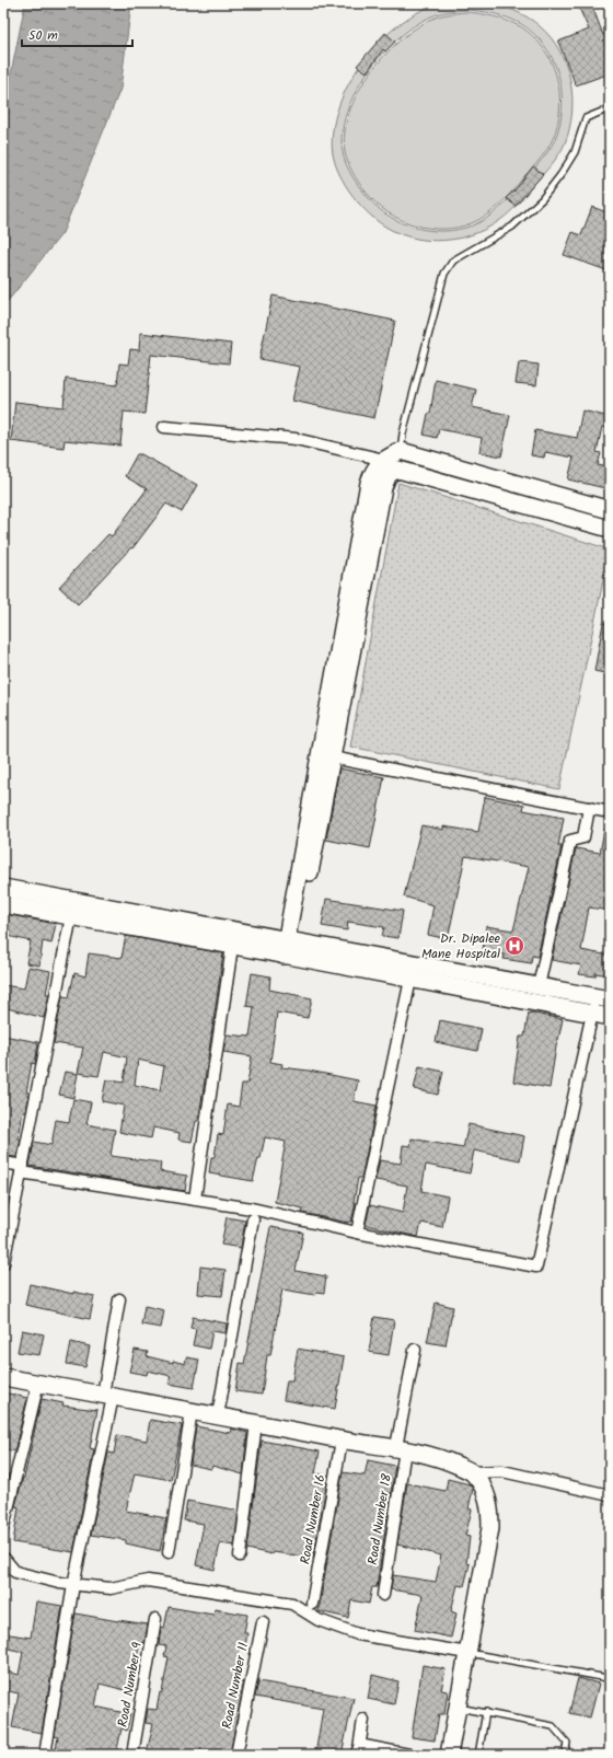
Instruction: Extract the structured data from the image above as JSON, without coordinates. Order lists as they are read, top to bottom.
{
  "streets": {
    "street": [
      "Road Number 16",
      "Road Number 18",
      "Road Number 9",
      "Road Number 11"
    ]
  },
  "places": {
    "hospital": ["Dr. Dipalee Mane Hospital"]
  },
  "scale_bar": "50 m"
}
